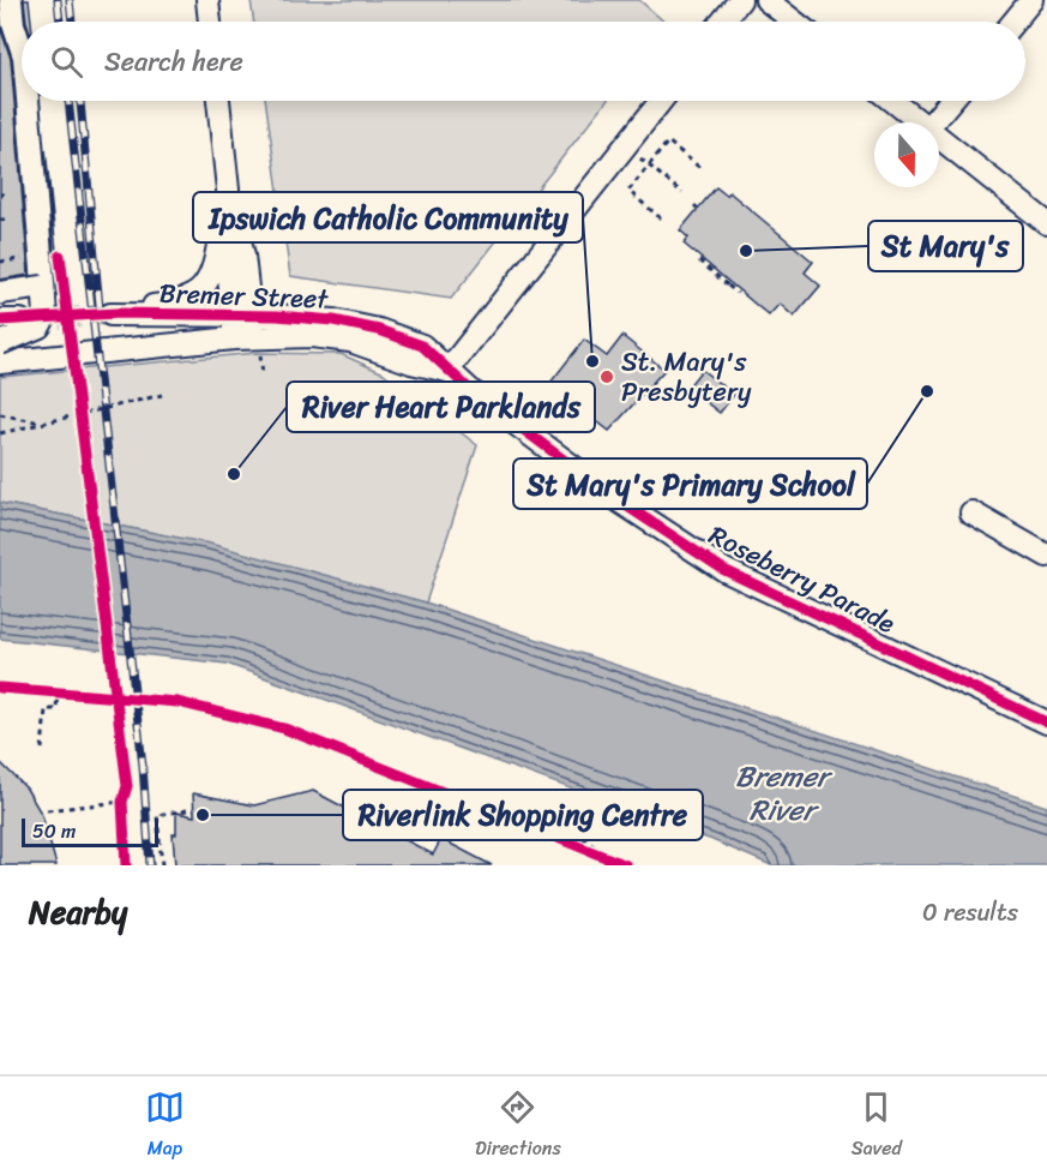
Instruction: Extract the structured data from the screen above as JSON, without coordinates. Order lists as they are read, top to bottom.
{
  "streets": {
    "street": ["Bremer Street", "Roseberry Parade"]
  },
  "crossings": [
    ["Bremer Street", "Roseberry Parade"]
  ],
  "water": ["Bremer River"],
  "places": [
    "St Mary's",
    "Ipswich Catholic Community",
    "St. Mary's Presbytery",
    "St Mary's Primary School",
    "River Heart Parklands",
    "Riverlink Shopping Centre"
  ],
  "scale_bar": "50 m",
  "north": "bottom",
  "page": {
    "search": "Search here",
    "scale": "50 m",
    "heading": ["Nearby", "0 results"],
    "nav": ["Map", "Directions", "Saved"]
  }
}
